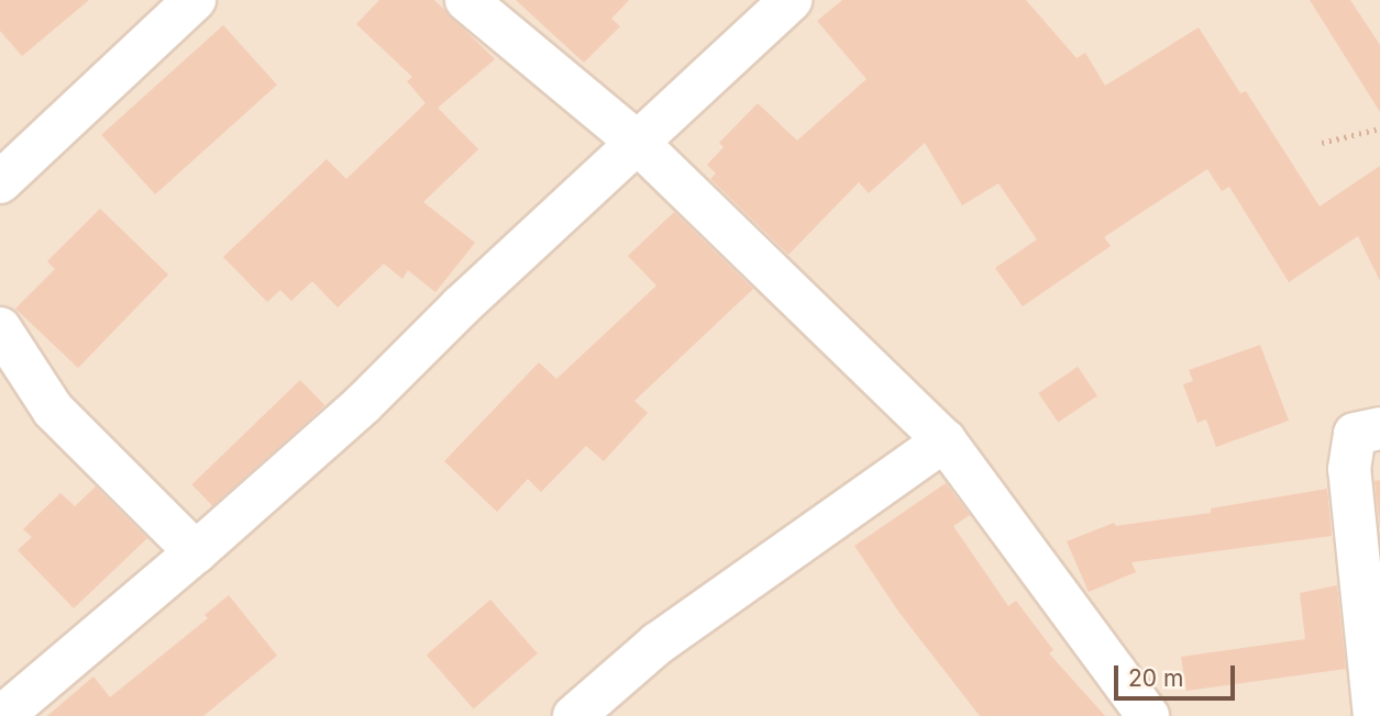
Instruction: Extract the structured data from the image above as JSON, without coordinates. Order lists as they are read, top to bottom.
{
  "scale_bar": "20 m"
}
